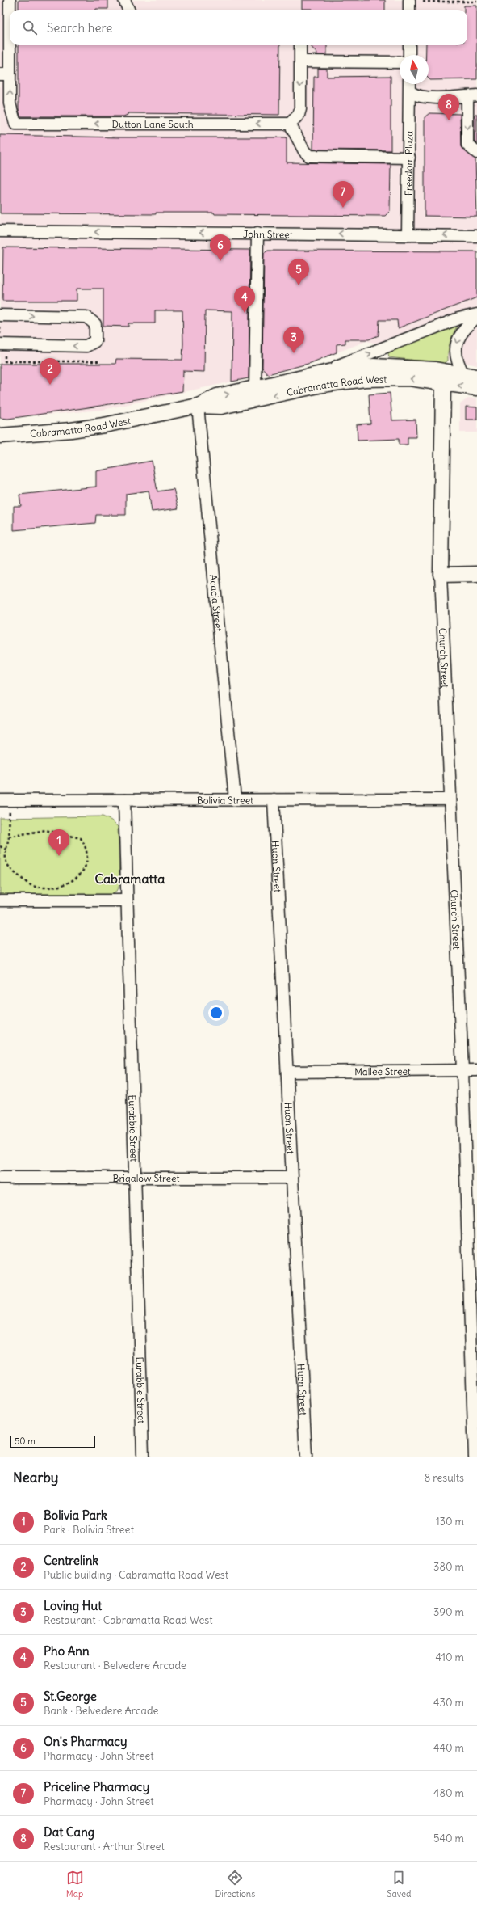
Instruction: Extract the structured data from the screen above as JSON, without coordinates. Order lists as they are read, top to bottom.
{
  "streets": {
    "main road": ["Cabramatta Road West", "Church Street"],
    "street": [
      "Dutton Lane South",
      "Freedom Plaza",
      "John Street",
      "Acacia Street",
      "Bolivia Street",
      "Huon Street",
      "Mallee Street",
      "Eurabbie Street",
      "Brigalow Street"
    ]
  },
  "crossings": [
    ["Freedom Plaza", "John Street"],
    ["Cabramatta Road West", "Acacia Street"],
    ["Cabramatta Road West", "Church Street"],
    ["Acacia Street", "Bolivia Street"],
    ["Church Street", "Bolivia Street"],
    ["Church Street", "Mallee Street"],
    ["Bolivia Street", "Huon Street"],
    ["Bolivia Street", "Eurabbie Street"],
    ["Huon Street", "Mallee Street"],
    ["Huon Street", "Brigalow Street"],
    ["Eurabbie Street", "Brigalow Street"]
  ],
  "one_way": ["Dutton Lane South", "John Street"],
  "districts": ["Cabramatta"],
  "scale_bar": "50 m",
  "north": "top",
  "page": {
    "search": "Search here",
    "pins": [
      "8",
      "7",
      "6",
      "5",
      "4",
      "3",
      "2",
      "1"
    ],
    "scale": "50 m",
    "heading": ["Nearby", "8 results"],
    "list": [
      {
        "mark": "1",
        "name": "Bolivia Park",
        "note": "Park · Bolivia Street",
        "value": "130 m"
      },
      {
        "mark": "2",
        "name": "Centrelink",
        "note": "Public building · Cabramatta Road West",
        "value": "380 m"
      },
      {
        "mark": "3",
        "name": "Loving Hut",
        "note": "Restaurant · Cabramatta Road West",
        "value": "390 m"
      },
      {
        "mark": "4",
        "name": "Pho Ann",
        "note": "Restaurant · Belvedere Arcade",
        "value": "410 m"
      },
      {
        "mark": "5",
        "name": "St.George",
        "note": "Bank · Belvedere Arcade",
        "value": "430 m"
      },
      {
        "mark": "6",
        "name": "On's Pharmacy",
        "note": "Pharmacy · John Street",
        "value": "440 m"
      },
      {
        "mark": "7",
        "name": "Priceline Pharmacy",
        "note": "Pharmacy · John Street",
        "value": "480 m"
      },
      {
        "mark": "8",
        "name": "Dat Cang",
        "note": "Restaurant · Arthur Street",
        "value": "540 m"
      }
    ],
    "nav": ["Map", "Directions", "Saved"]
  }
}
